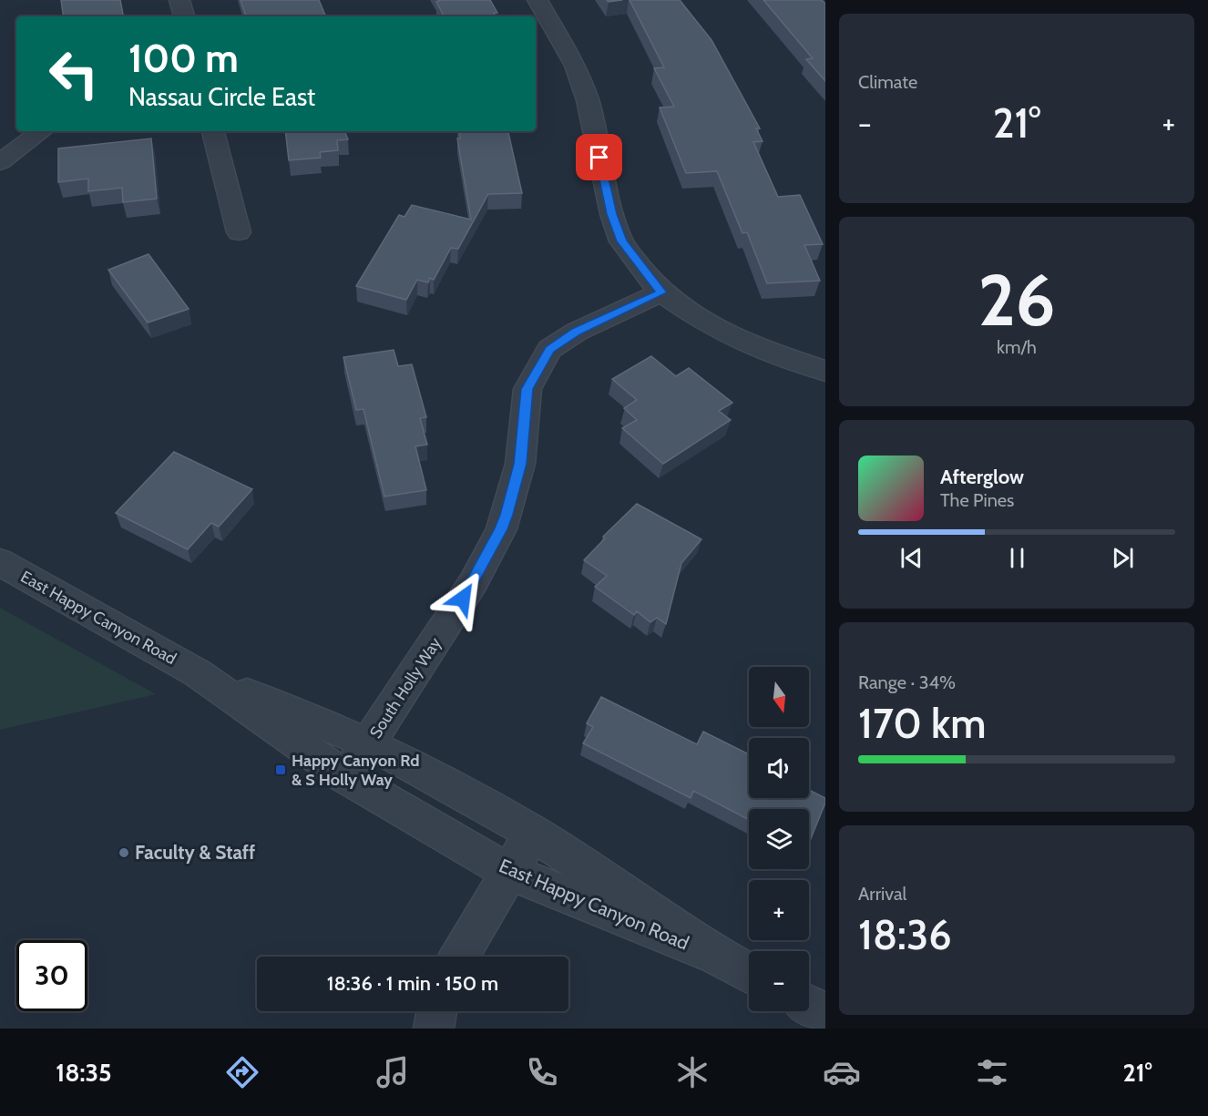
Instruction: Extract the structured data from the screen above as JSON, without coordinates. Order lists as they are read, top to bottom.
{
  "streets": {
    "street": ["East Happy Canyon Road", "South Holly Way"]
  },
  "crossings": [
    ["East Happy Canyon Road", "South Holly Way"]
  ],
  "places": {
    "transit": ["Happy Canyon Rd & S Holly Way"],
    "other": ["Faculty & Staff"]
  },
  "north": "bottom",
  "page": {
    "tile": [
      "Climate",
      ["26", "km/h"],
      ["Range · 34%", "170 km"],
      ["Arrival", "18:36"]
    ],
    "turn": ["100 m", "Nassau Circle East"],
    "heat": ["−", "21°", "+"],
    "song": ["Afterglow", "The Pines"],
    "map_buttons": ["+", "−"],
    "limit": "30",
    "trip": "18:36 · 1 min · 150 m",
    "tabs": ["18:35", "21°"]
  }
}
